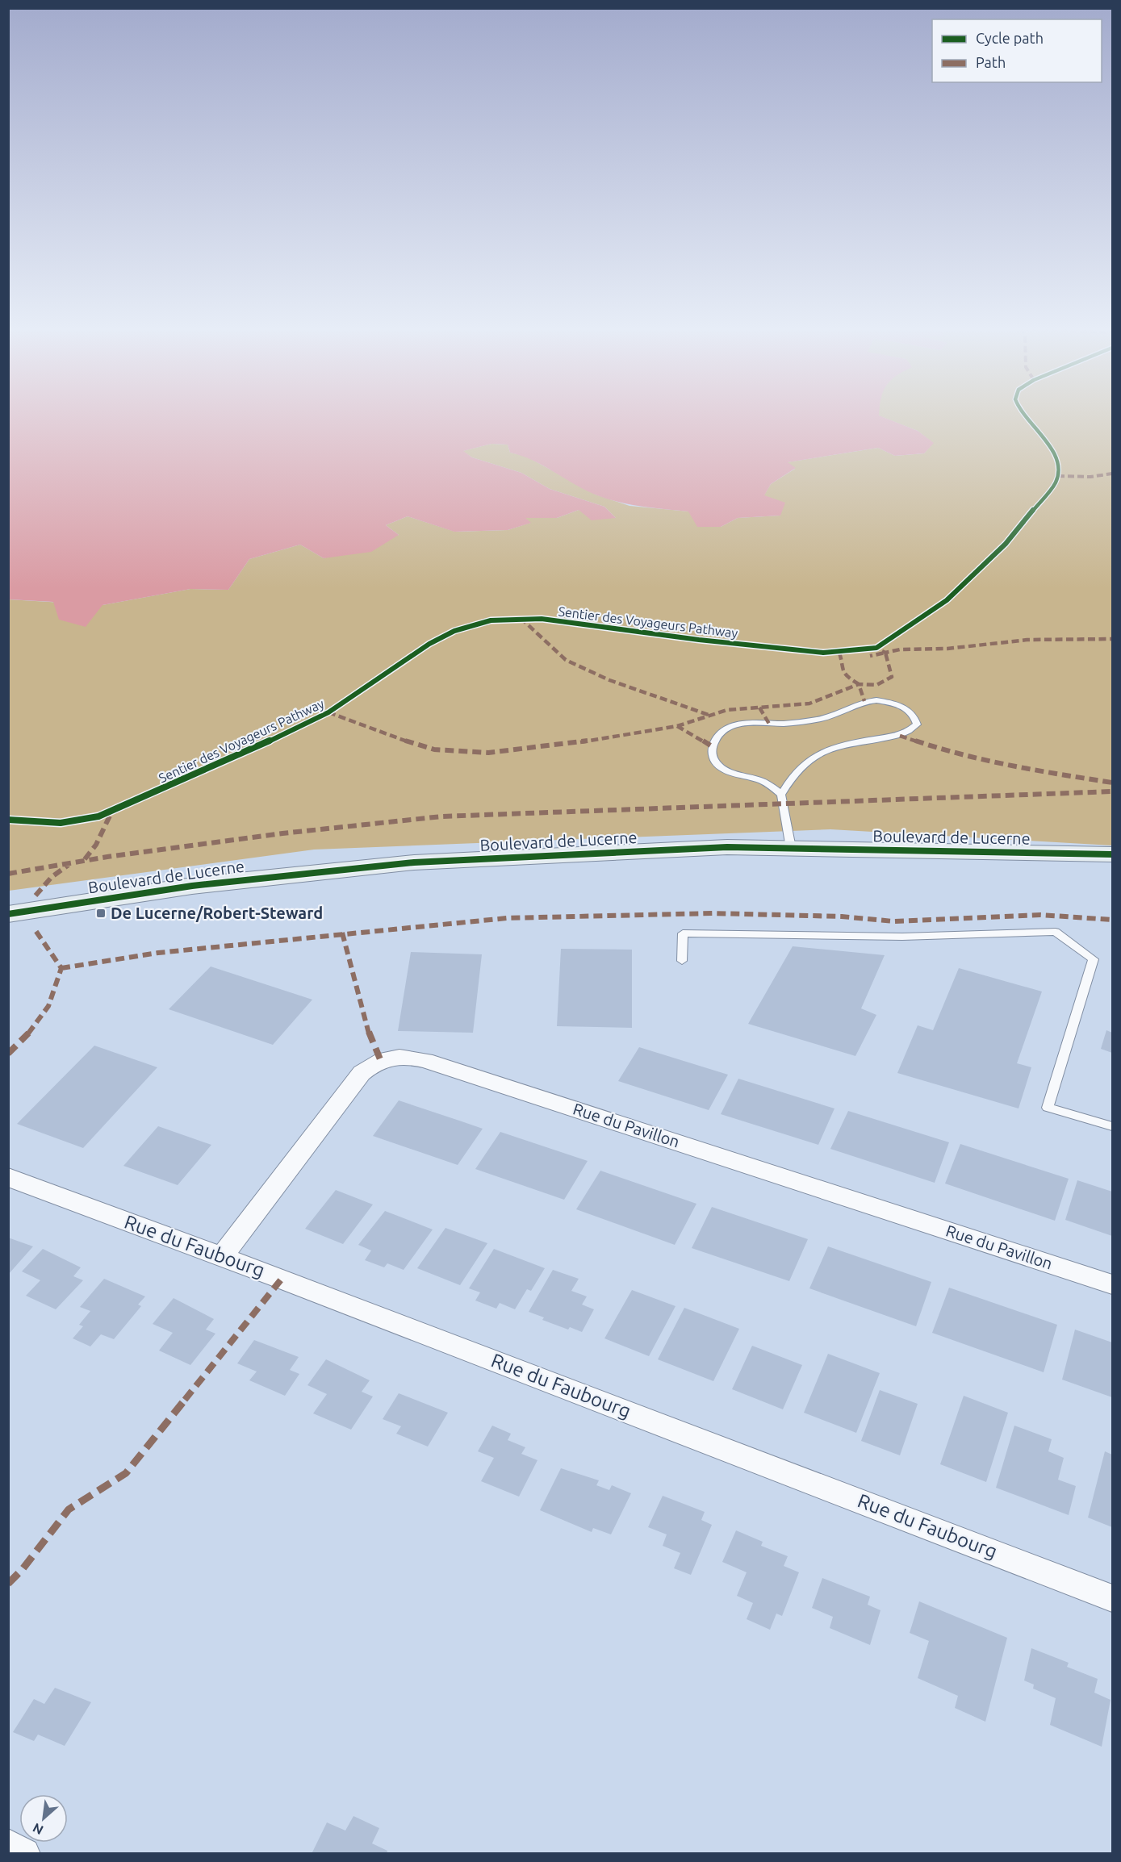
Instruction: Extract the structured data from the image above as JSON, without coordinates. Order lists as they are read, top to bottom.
{
  "streets": {
    "main road": ["Boulevard de Lucerne"],
    "street": ["Rue du Pavillon", "Rue du Faubourg"],
    "cycle path": ["Sentier des Voyageurs Pathway"]
  },
  "crossings": [
    ["Rue du Pavillon", "Rue du Faubourg"]
  ],
  "places": {
    "transit": ["De Lucerne/Robert-Steward"]
  },
  "legend": ["Cycle path", "Path"],
  "north": "bottom left"
}
